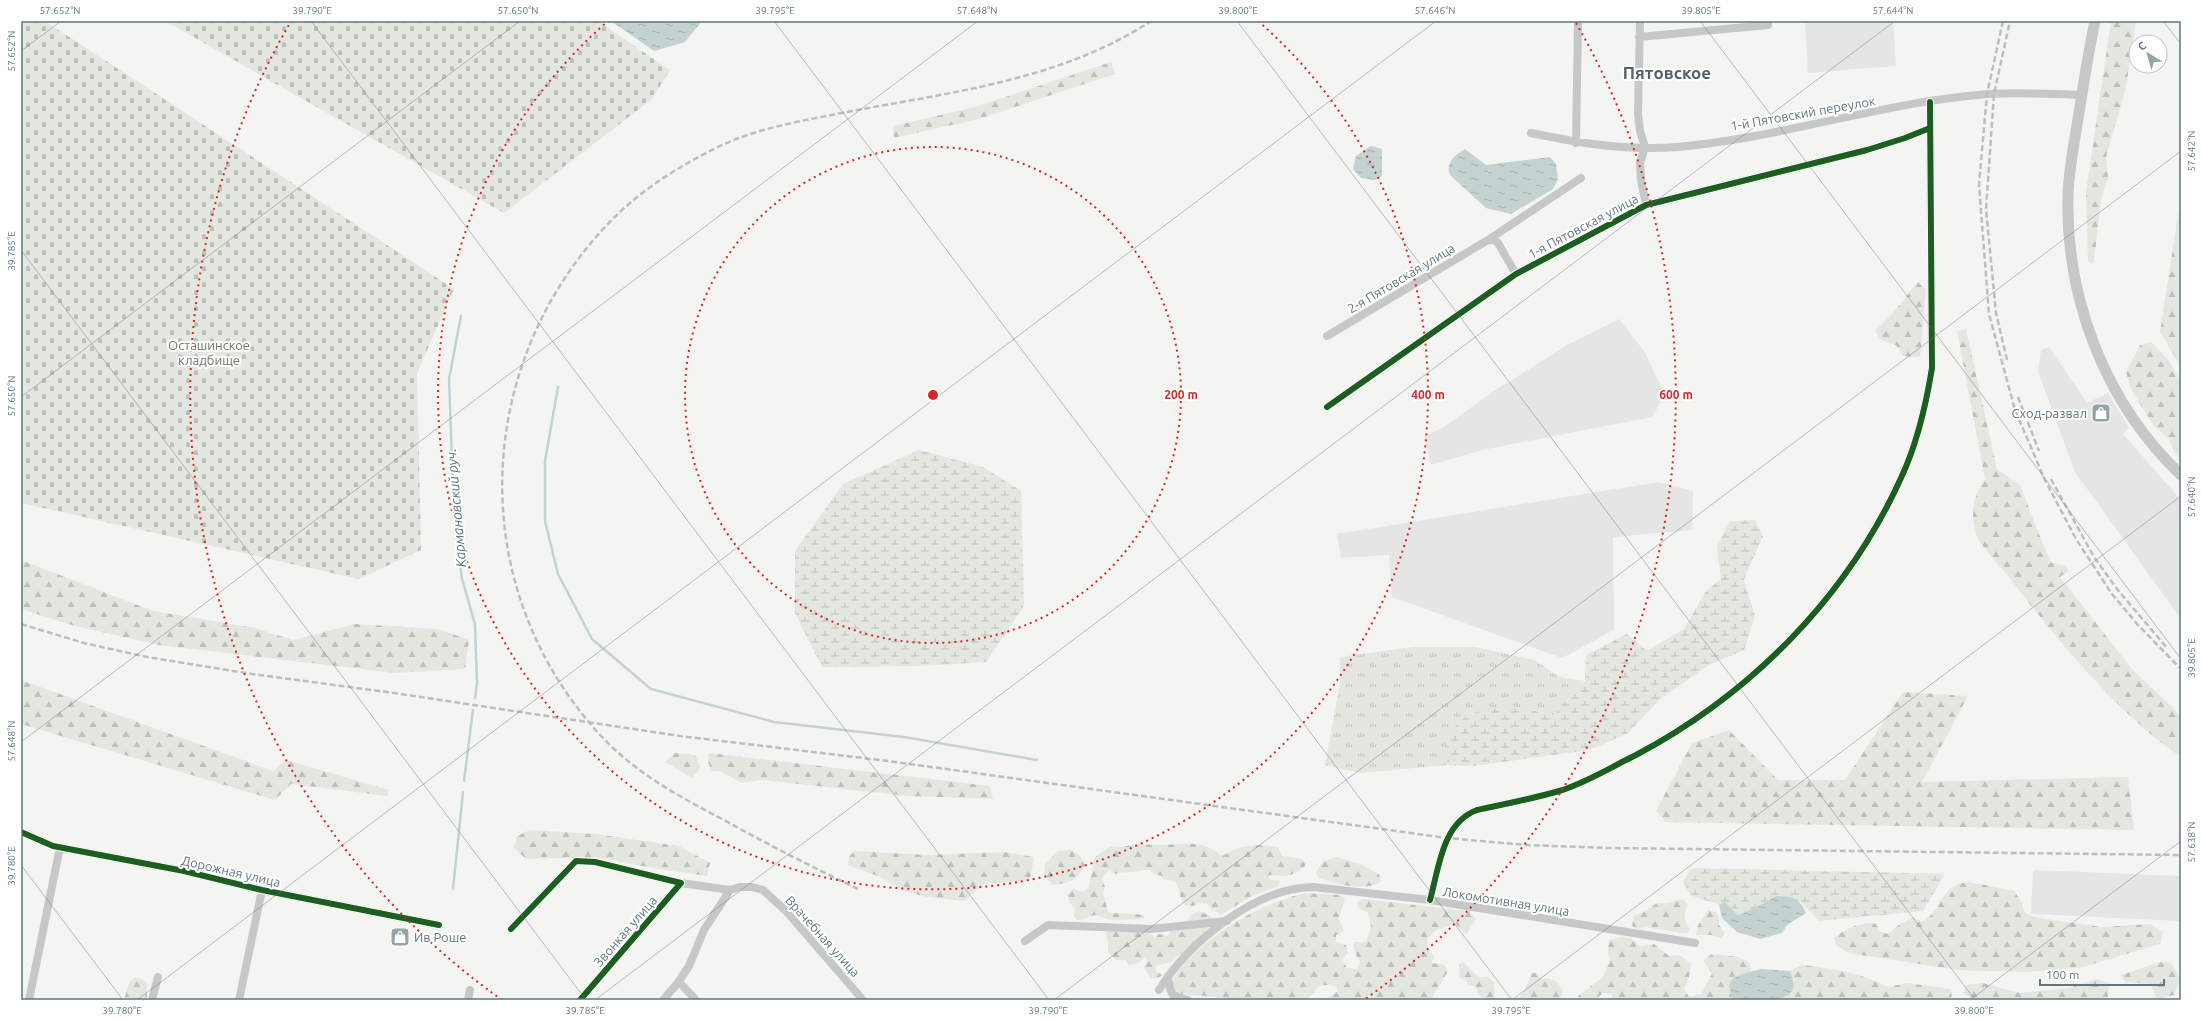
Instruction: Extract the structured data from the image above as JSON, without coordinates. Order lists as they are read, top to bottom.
{
  "streets": {
    "street": [
      "1-й Пятовский переулок",
      "1-я Пятовская улица",
      "2-я Пятовская улица",
      "Дорожная улица",
      "Локомотивная улица",
      "Звонкая улица",
      "Врачебная улица"
    ]
  },
  "districts": ["Пятовское"],
  "water": ["Кармановский руч."],
  "parks": ["Осташинское кладбище"],
  "places": {
    "shop": ["Сход-развал", "Ив Роше"]
  },
  "scale_bar": "100 m",
  "north": "top left",
  "coordinates": [
    "57.652°N",
    "39.790°E",
    "57.650°N",
    "39.795°E",
    "57.648°N",
    "39.800°E",
    "57.646°N",
    "39.805°E",
    "57.644°N",
    "57.642°N",
    "39.785°E",
    "57.640°N",
    "57.638°N",
    "39.780°E"
  ],
  "rings": ["200 m", "400 m", "600 m"]
}
